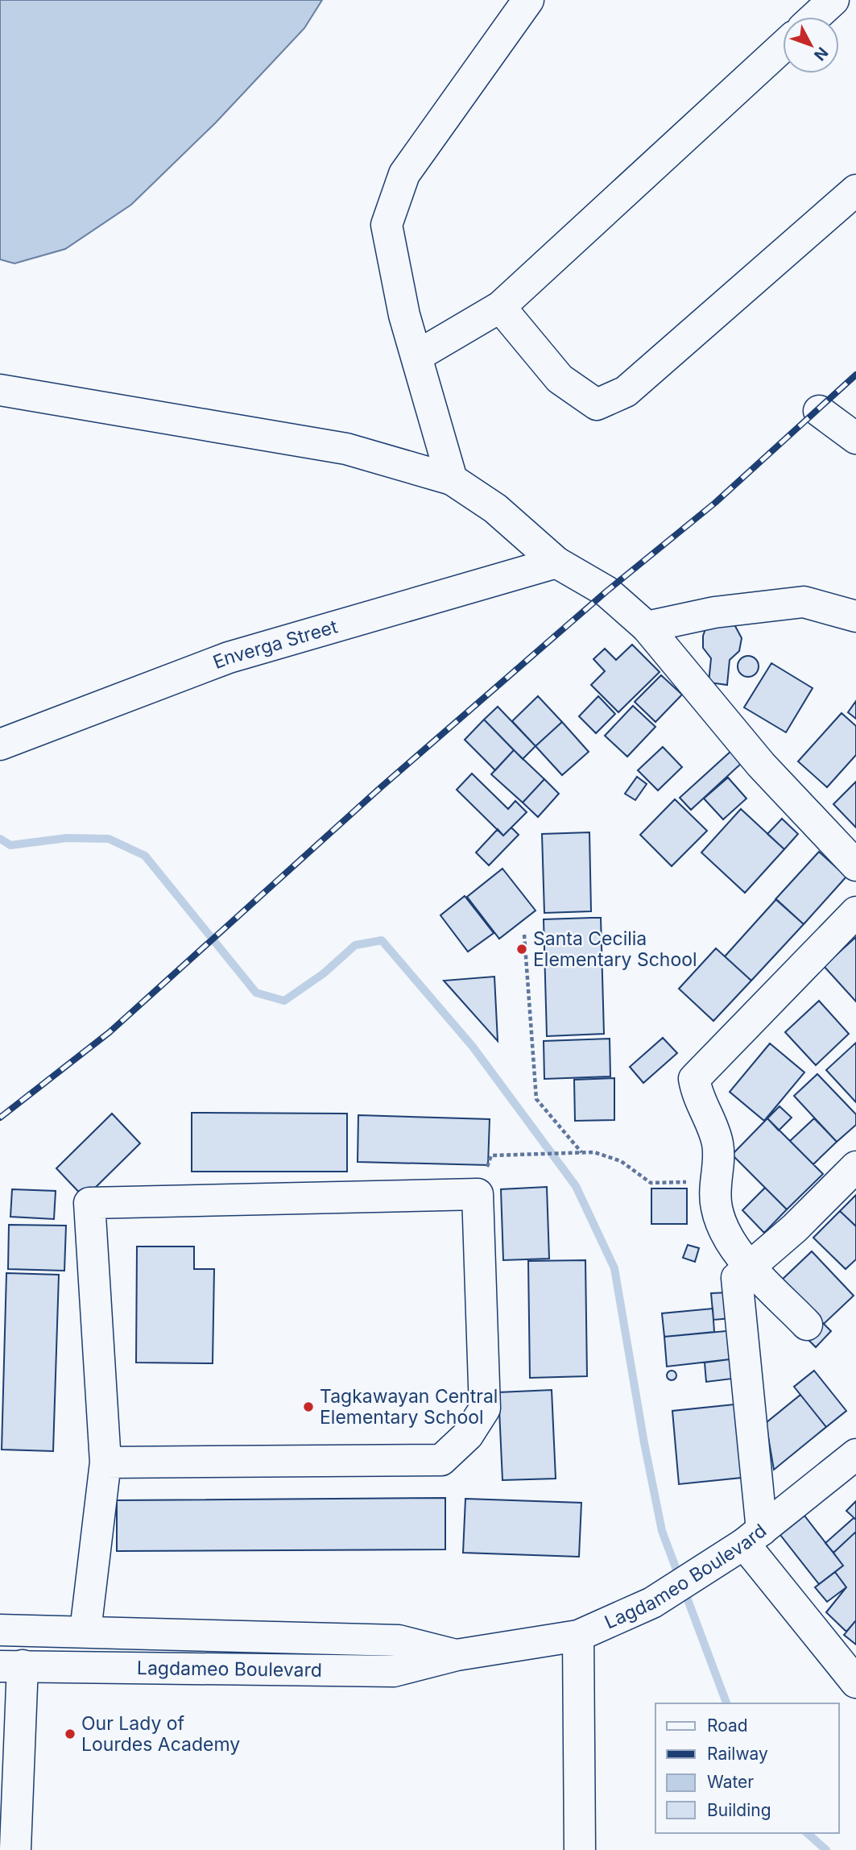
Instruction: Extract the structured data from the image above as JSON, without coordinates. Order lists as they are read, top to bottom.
{
  "streets": {
    "street": ["Enverga Street", "Lagdameo Boulevard"]
  },
  "places": ["Santa Cecilia Elementary School", "Tagkawayan Central Elementary School", "Our Lady of Lourdes Academy"],
  "legend": [
    "Road",
    "Railway",
    "Water",
    "Building"
  ],
  "north": "bottom right"
}
